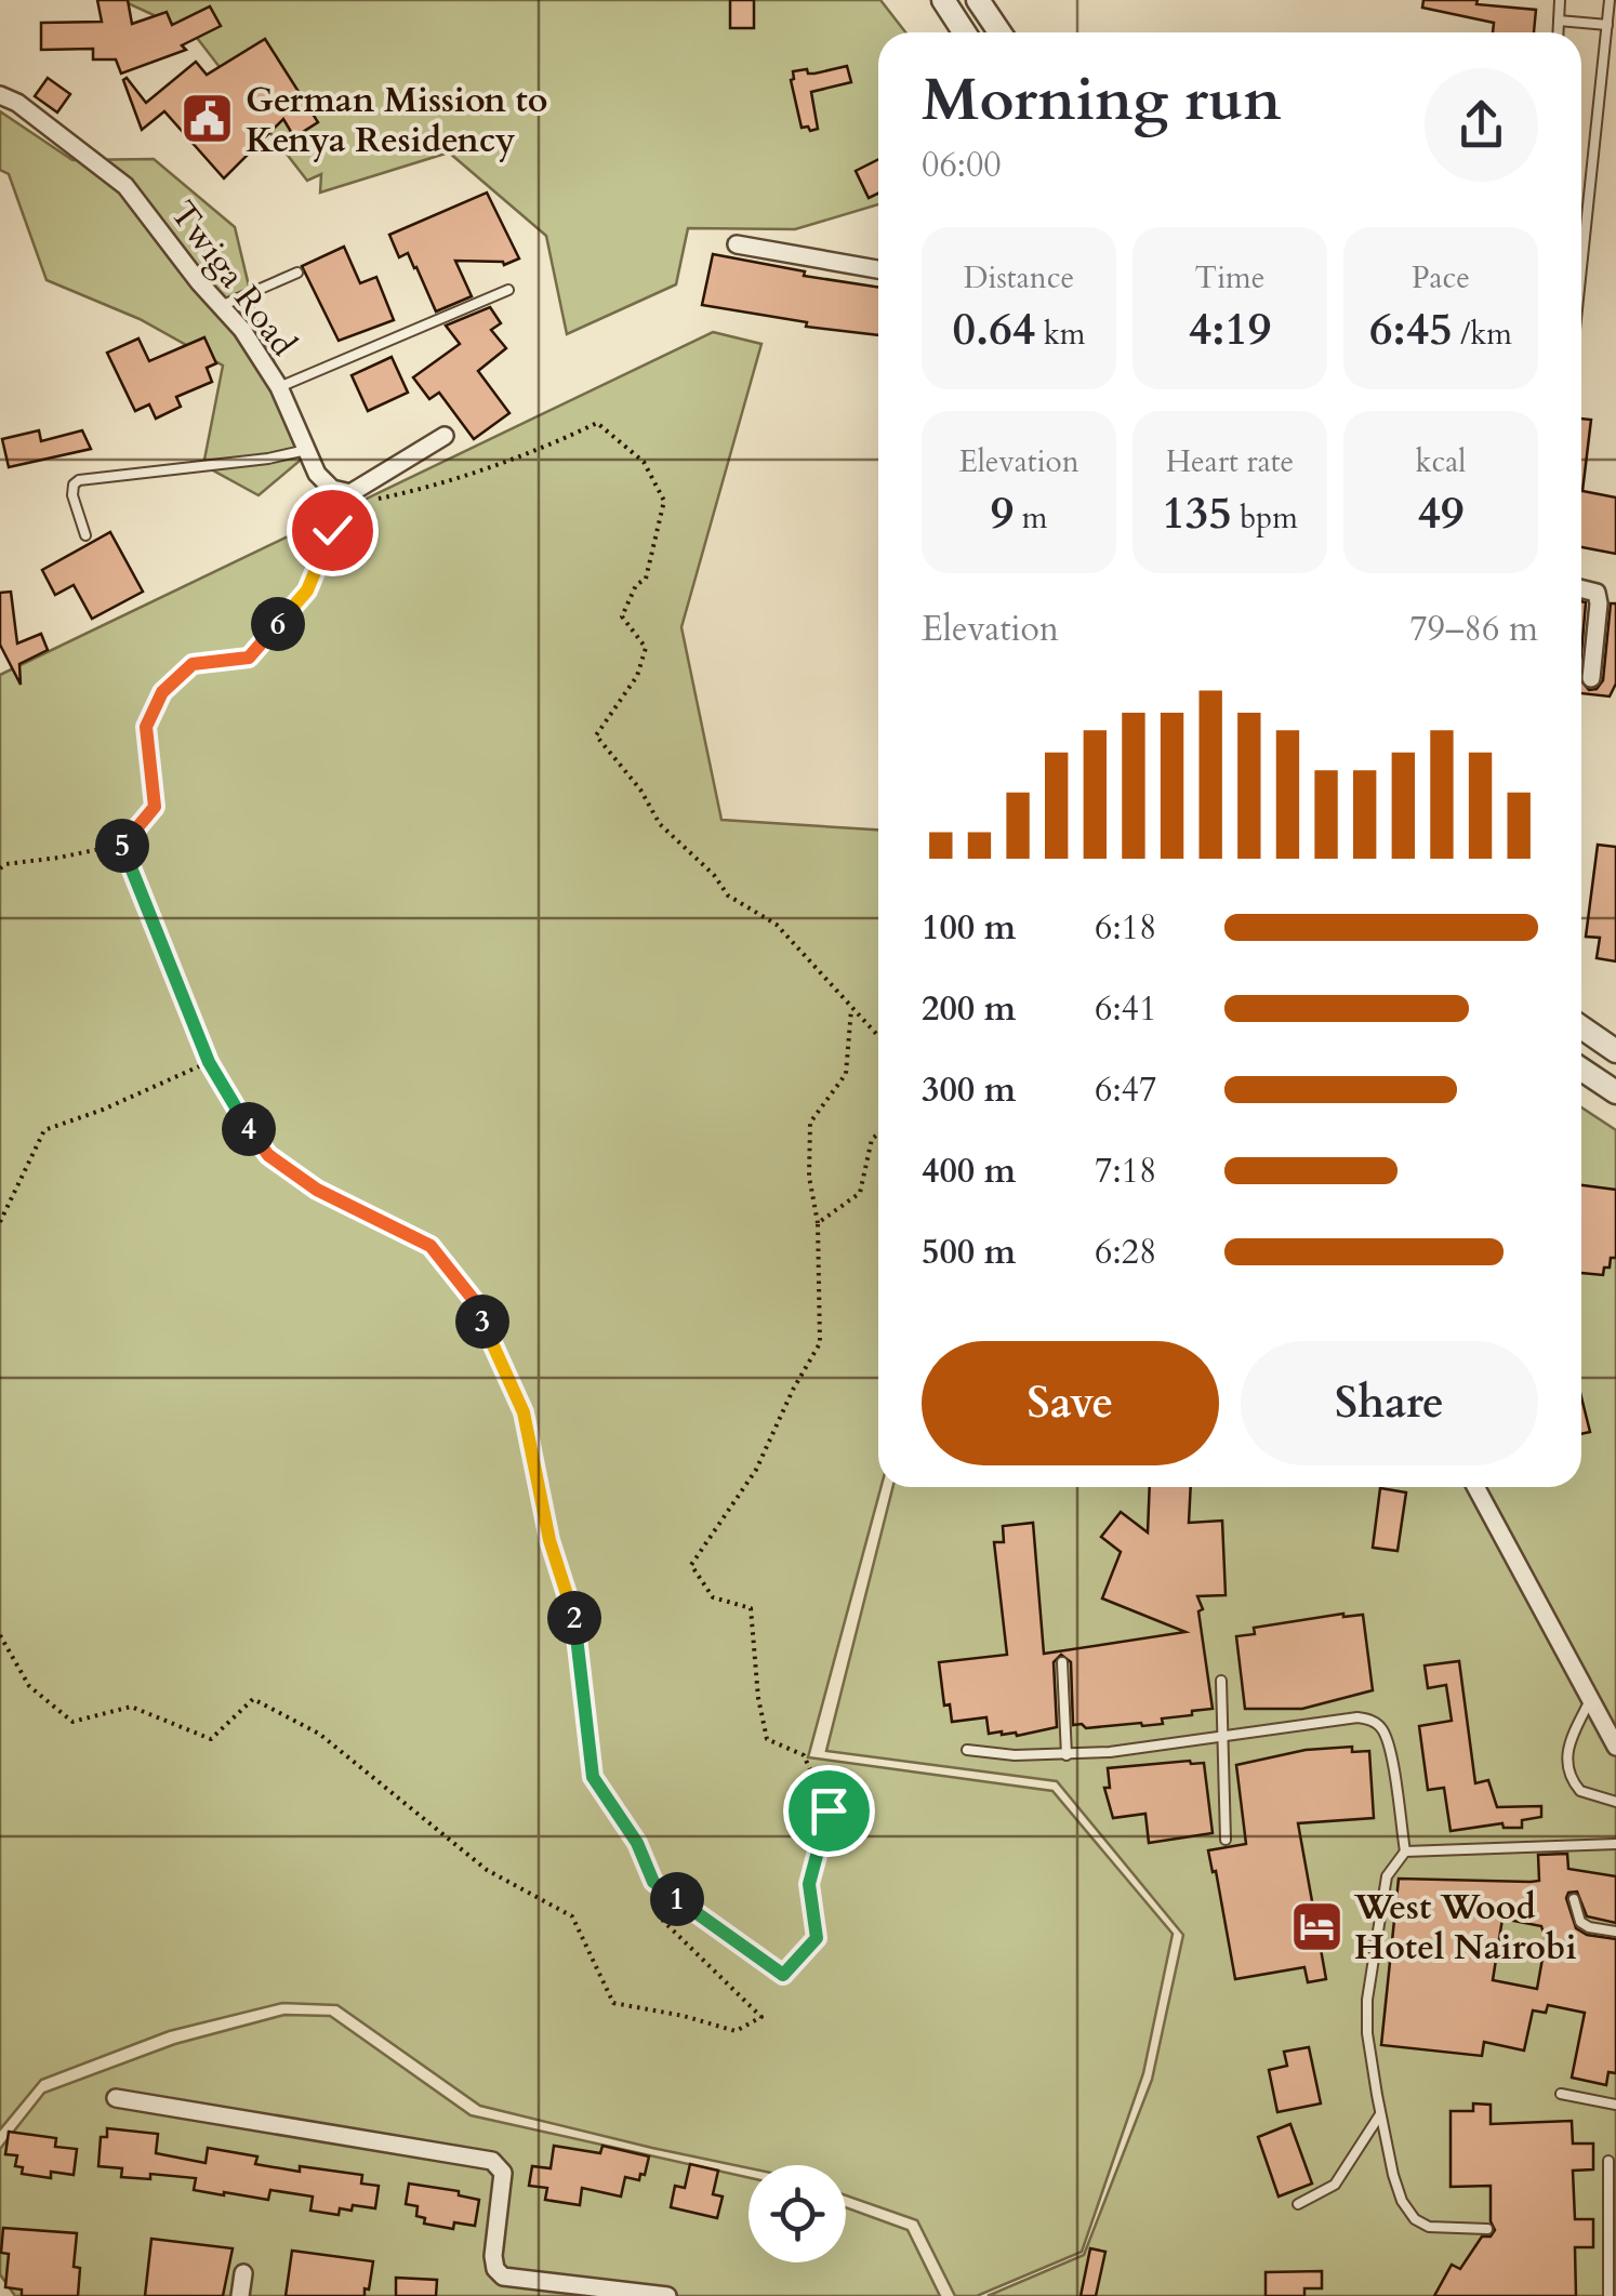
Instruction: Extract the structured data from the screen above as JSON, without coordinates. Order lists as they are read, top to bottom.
{
  "streets": {
    "street": ["Twiga Road"]
  },
  "places": {
    "public building": ["German Mission to Kenya Residency"],
    "hotel": ["West Wood Hotel Nairobi"]
  },
  "page": {
    "heading": ["Morning run", "06:00"],
    "stats": [
      ["Distance", "0.64 km"],
      ["Time", "4:19"],
      ["Pace", "6:45 /km"],
      ["Elevation", "9 m"],
      ["Heart rate", "135 bpm"],
      ["kcal", "49"]
    ],
    "chart": ["Elevation", "79–86 m"],
    "pins": [
      "6",
      "5",
      "4",
      "3",
      "2",
      "1"
    ],
    "list": [
      {
        "name": "100 m",
        "note": "6:18"
      },
      {
        "name": "200 m",
        "note": "6:41"
      },
      {
        "name": "300 m",
        "note": "6:47"
      },
      {
        "name": "400 m",
        "note": "7:18"
      },
      {
        "name": "500 m",
        "note": "6:28"
      }
    ],
    "buttons": ["Save", "Share"]
  }
}
